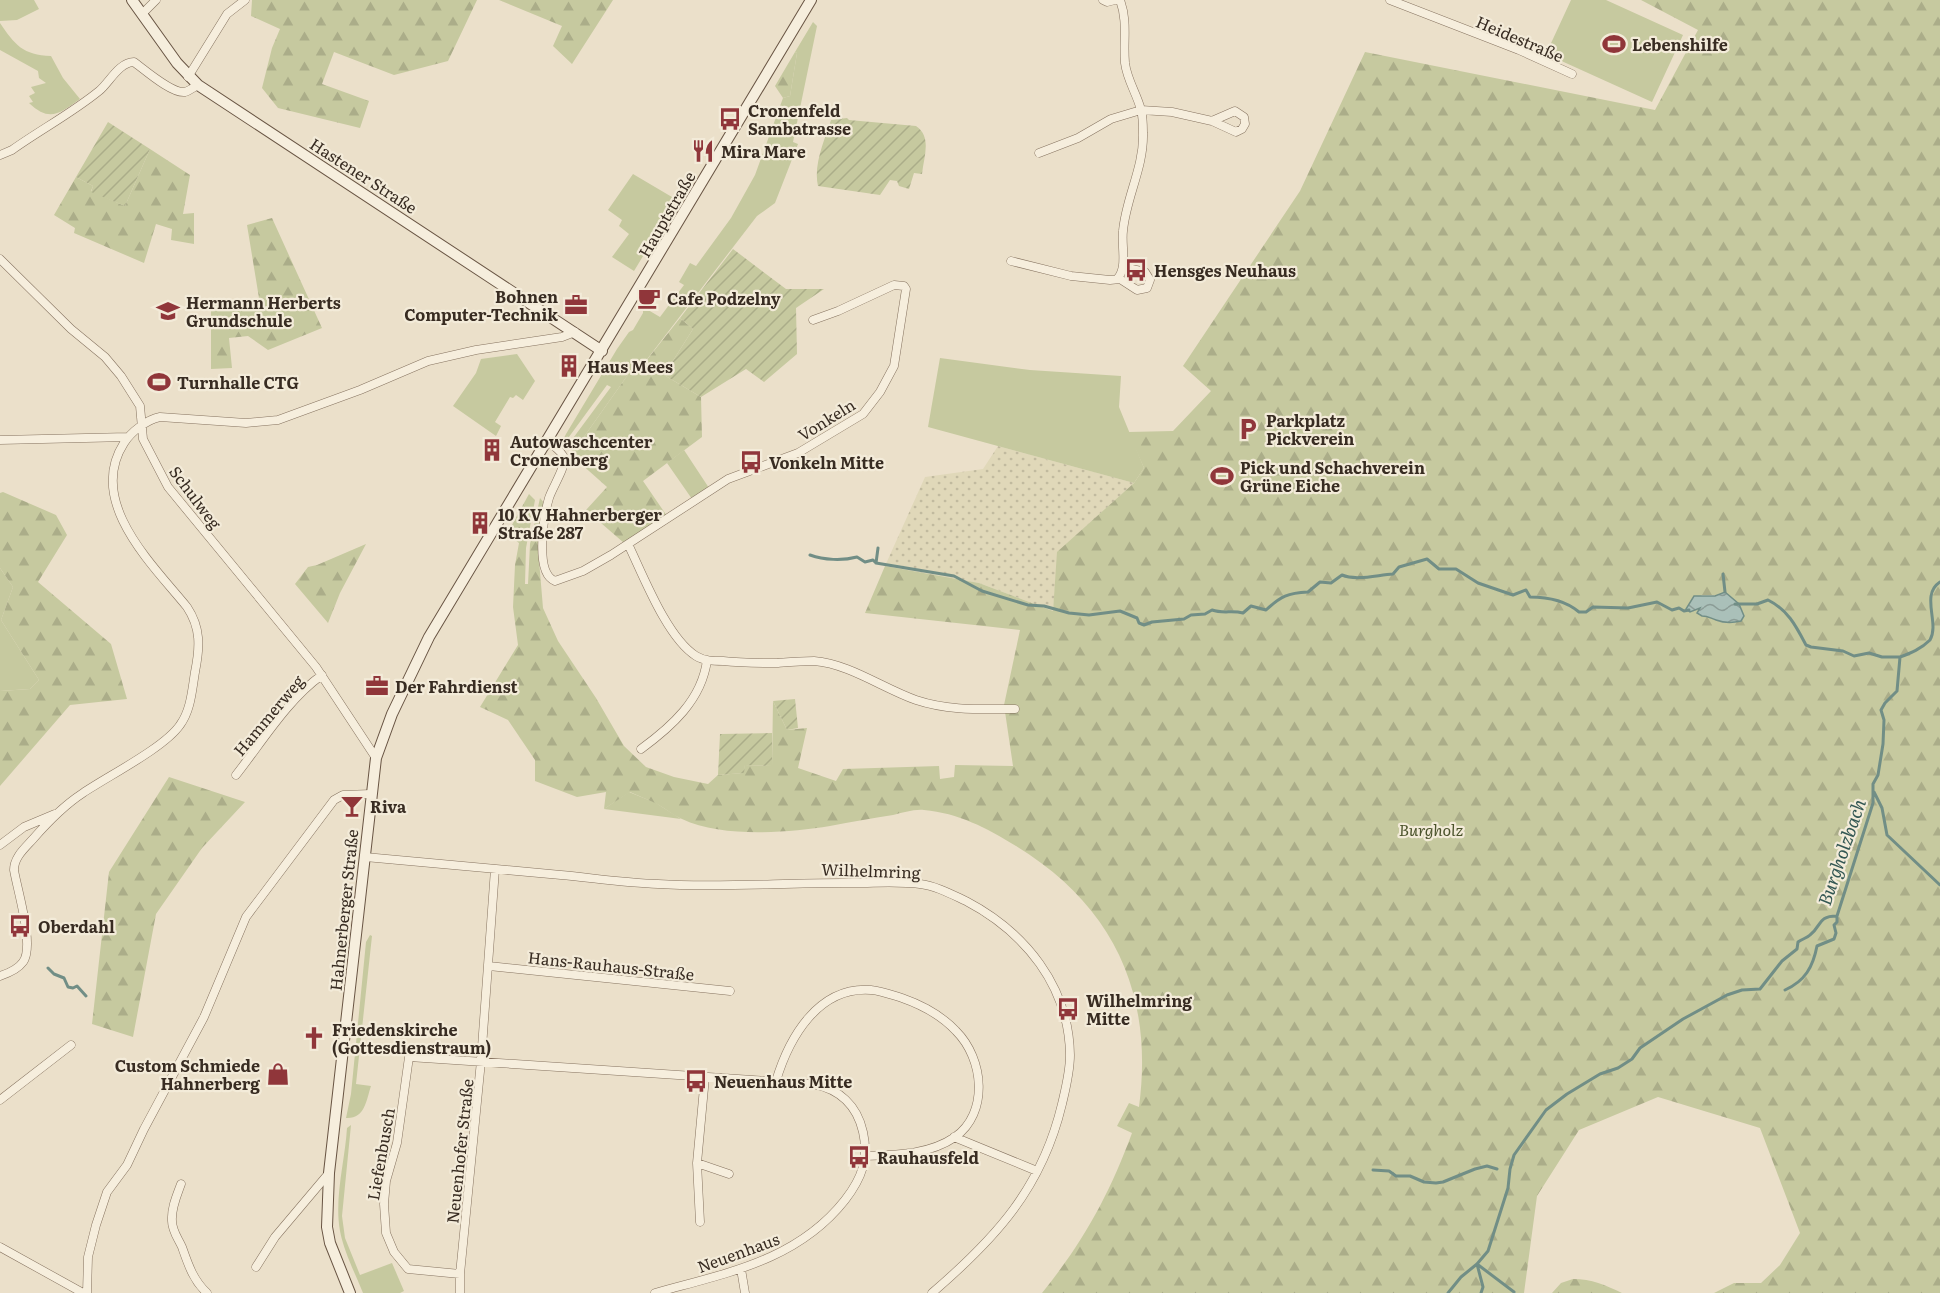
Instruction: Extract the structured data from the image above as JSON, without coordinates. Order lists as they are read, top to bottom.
{
  "streets": {
    "main road": ["Hastener Straße", "Hauptstraße", "Hahnerberger Straße"],
    "street": [
      "Heidestraße",
      "Vonkeln",
      "Schulweg",
      "Hammerweg",
      "Wilhelmring",
      "Hans-Rauhaus-Straße",
      "Neuenhofer Straße",
      "Liefenbusch",
      "Neuenhaus"
    ]
  },
  "crossings": [
    ["Hastener Straße", "Hauptstraße"],
    ["Hastener Straße", "Hahnerberger Straße"],
    ["Hauptstraße", "Hahnerberger Straße"],
    ["Vonkeln", "Hahnerberger Straße"],
    ["Schulweg", "Hammerweg"],
    ["Schulweg", "Hahnerberger Straße"],
    ["Wilhelmring", "Hahnerberger Straße"],
    ["Wilhelmring", "Neuenhofer Straße"],
    ["Hans-Rauhaus-Straße", "Neuenhofer Straße"],
    ["Neuenhofer Straße", "Liefenbusch"]
  ],
  "water": ["Burgholzbach"],
  "parks": ["Burgholz"],
  "places": {
    "sports": ["Lebenshilfe", "Turnhalle CTG", "Pick und Schachverein Grüne Eiche"],
    "bus stop": [
      "Cronenfeld Sambatrasse",
      "Hensges Neuhaus",
      "Vonkeln Mitte",
      "Oberdahl",
      "Wilhelmring Mitte",
      "Neuenhaus Mitte",
      "Rauhausfeld"
    ],
    "restaurant": ["Mira Mare"],
    "cafe": ["Cafe Podzelny"],
    "office": ["Bohnen Computer-Technik", "Der Fahrdienst"],
    "school or university": ["Hermann Herberts Grundschule"],
    "building": ["Haus Mees", "Autowaschcenter Cronenberg", "10 KV Hahnerberger Straße 287"],
    "parking": ["Parkplatz Pickverein"],
    "bar": ["Riva"],
    "church": ["Friedenskirche (Gottesdienstraum)"],
    "shop": ["Custom Schmiede Hahnerberg"]
  }
}
